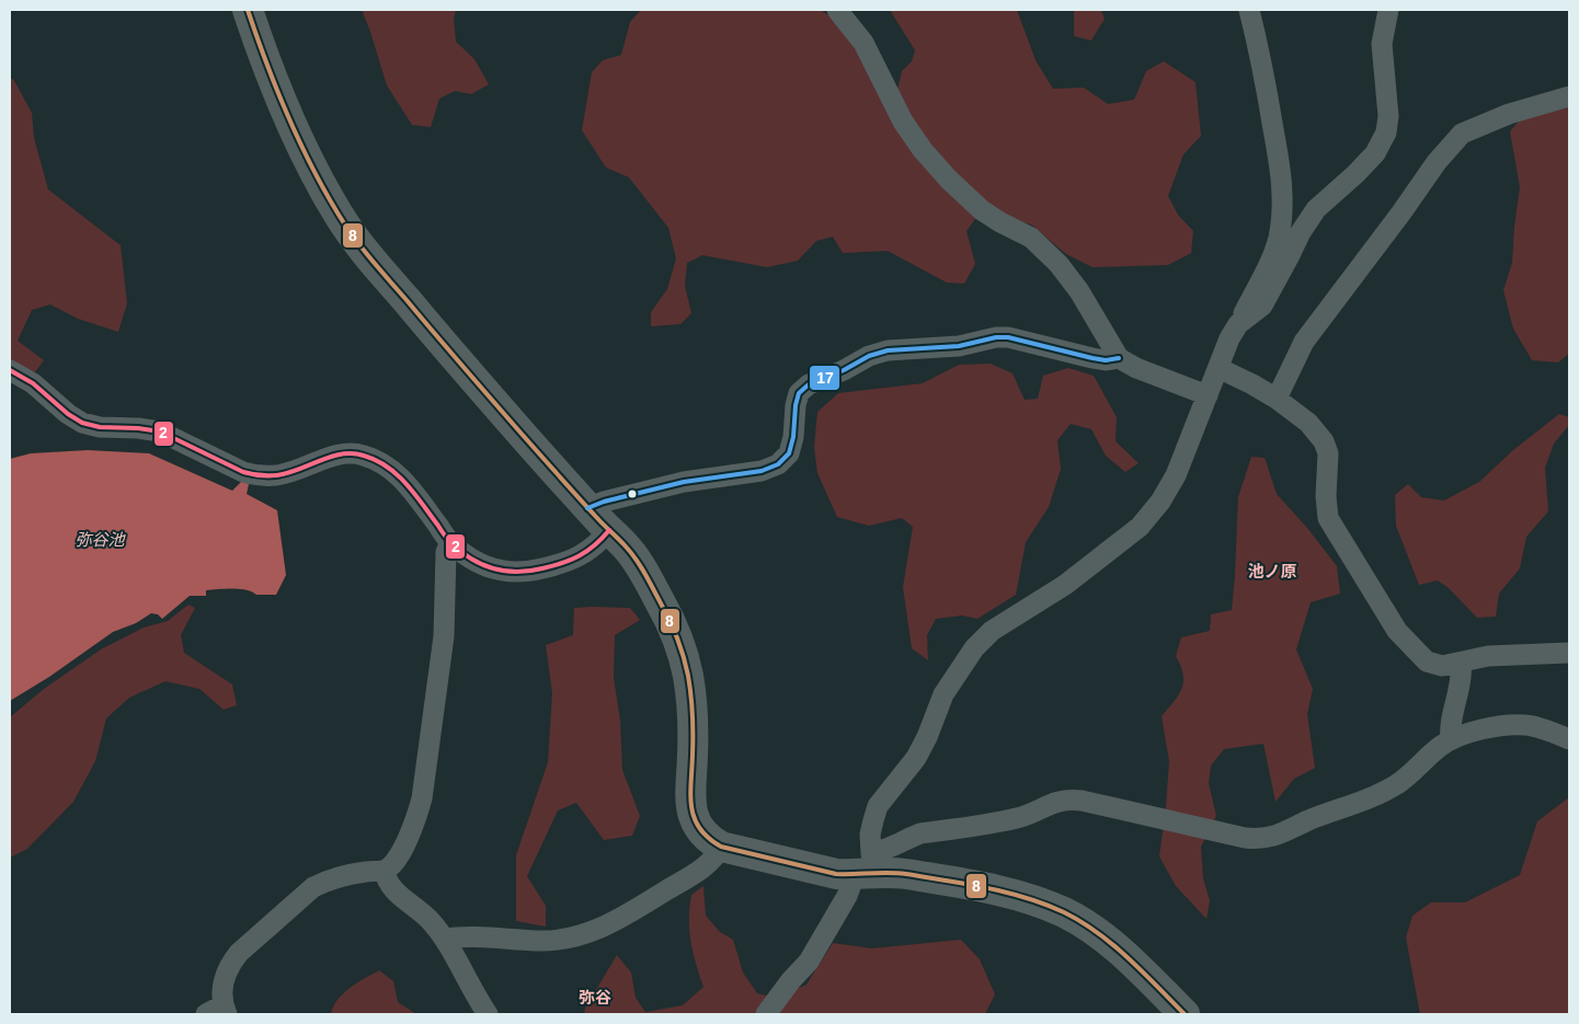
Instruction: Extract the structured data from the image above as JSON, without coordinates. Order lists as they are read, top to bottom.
{
  "districts": ["池ノ原", "弥谷"],
  "water": ["弥谷池"],
  "lines": ["transit line 8", "transit line 17", "transit line 2"]
}
